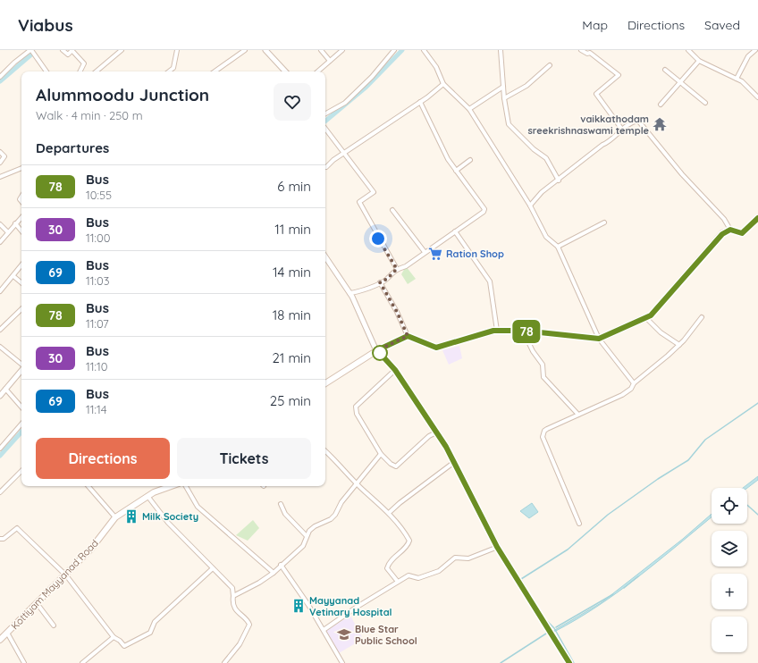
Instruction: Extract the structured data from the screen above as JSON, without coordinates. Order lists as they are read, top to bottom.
{
  "streets": {
    "main road": ["Kottiyam Mayyanad Road"]
  },
  "places": {
    "temple": ["vaikkathodam sreekrishnaswami temple"],
    "supermarket": ["Ration Shop"],
    "building": ["Milk Society", "Mayyanad Vetinary Hospital"],
    "school or university": ["Blue Star Public School"]
  },
  "lines": ["bus line 78"],
  "page": {
    "header": "Viabus",
    "nav": ["Map", "Directions", "Saved"],
    "on_map": "78",
    "heading": [
      ["Alummoodu Junction", "Walk · 4 min · 250 m"],
      "Departures"
    ],
    "list": [
      {
        "mark": "78",
        "name": "Bus",
        "note": "10:55",
        "value": "6 min"
      },
      {
        "mark": "30",
        "name": "Bus",
        "note": "11:00",
        "value": "11 min"
      },
      {
        "mark": "69",
        "name": "Bus",
        "note": "11:03",
        "value": "14 min"
      },
      {
        "mark": "78",
        "name": "Bus",
        "note": "11:07",
        "value": "18 min"
      },
      {
        "mark": "30",
        "name": "Bus",
        "note": "11:10",
        "value": "21 min"
      },
      {
        "mark": "69",
        "name": "Bus",
        "note": "11:14",
        "value": "25 min"
      }
    ],
    "buttons": ["Directions", "Tickets"],
    "map_buttons": ["+", "−"]
  }
}
